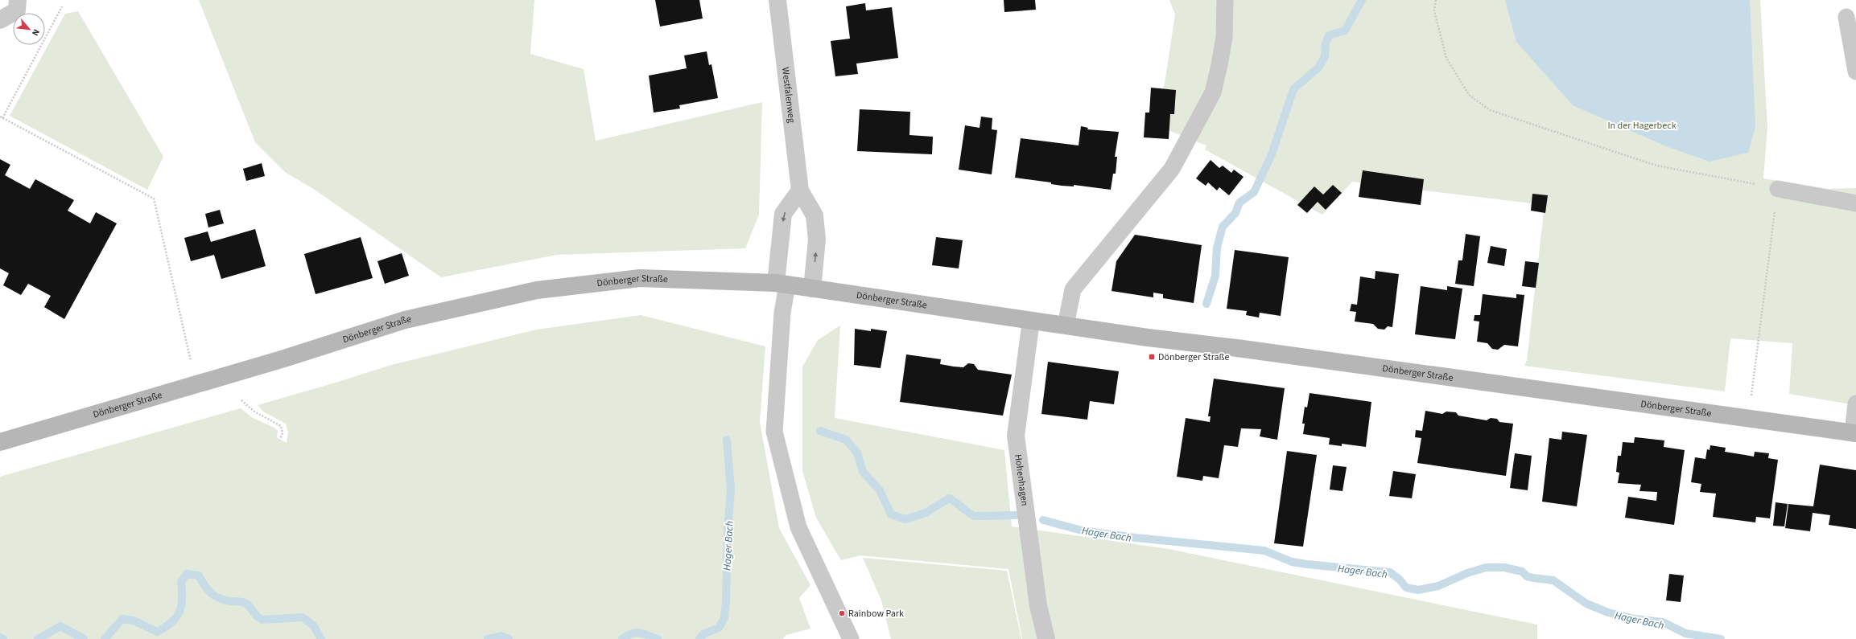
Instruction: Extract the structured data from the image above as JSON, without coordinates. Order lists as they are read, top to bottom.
{
  "streets": {
    "street": ["Westfalenweg", "Dönberger Straße", "Hohenhagen"]
  },
  "crossings": [
    ["Westfalenweg", "Dönberger Straße"],
    ["Dönberger Straße", "Hohenhagen"]
  ],
  "water": ["Hager Bach"],
  "parks": ["In der Hagerbeck"],
  "places": {
    "transit": ["Dönberger Straße"],
    "other": ["Rainbow Park"]
  },
  "north": "bottom right"
}
